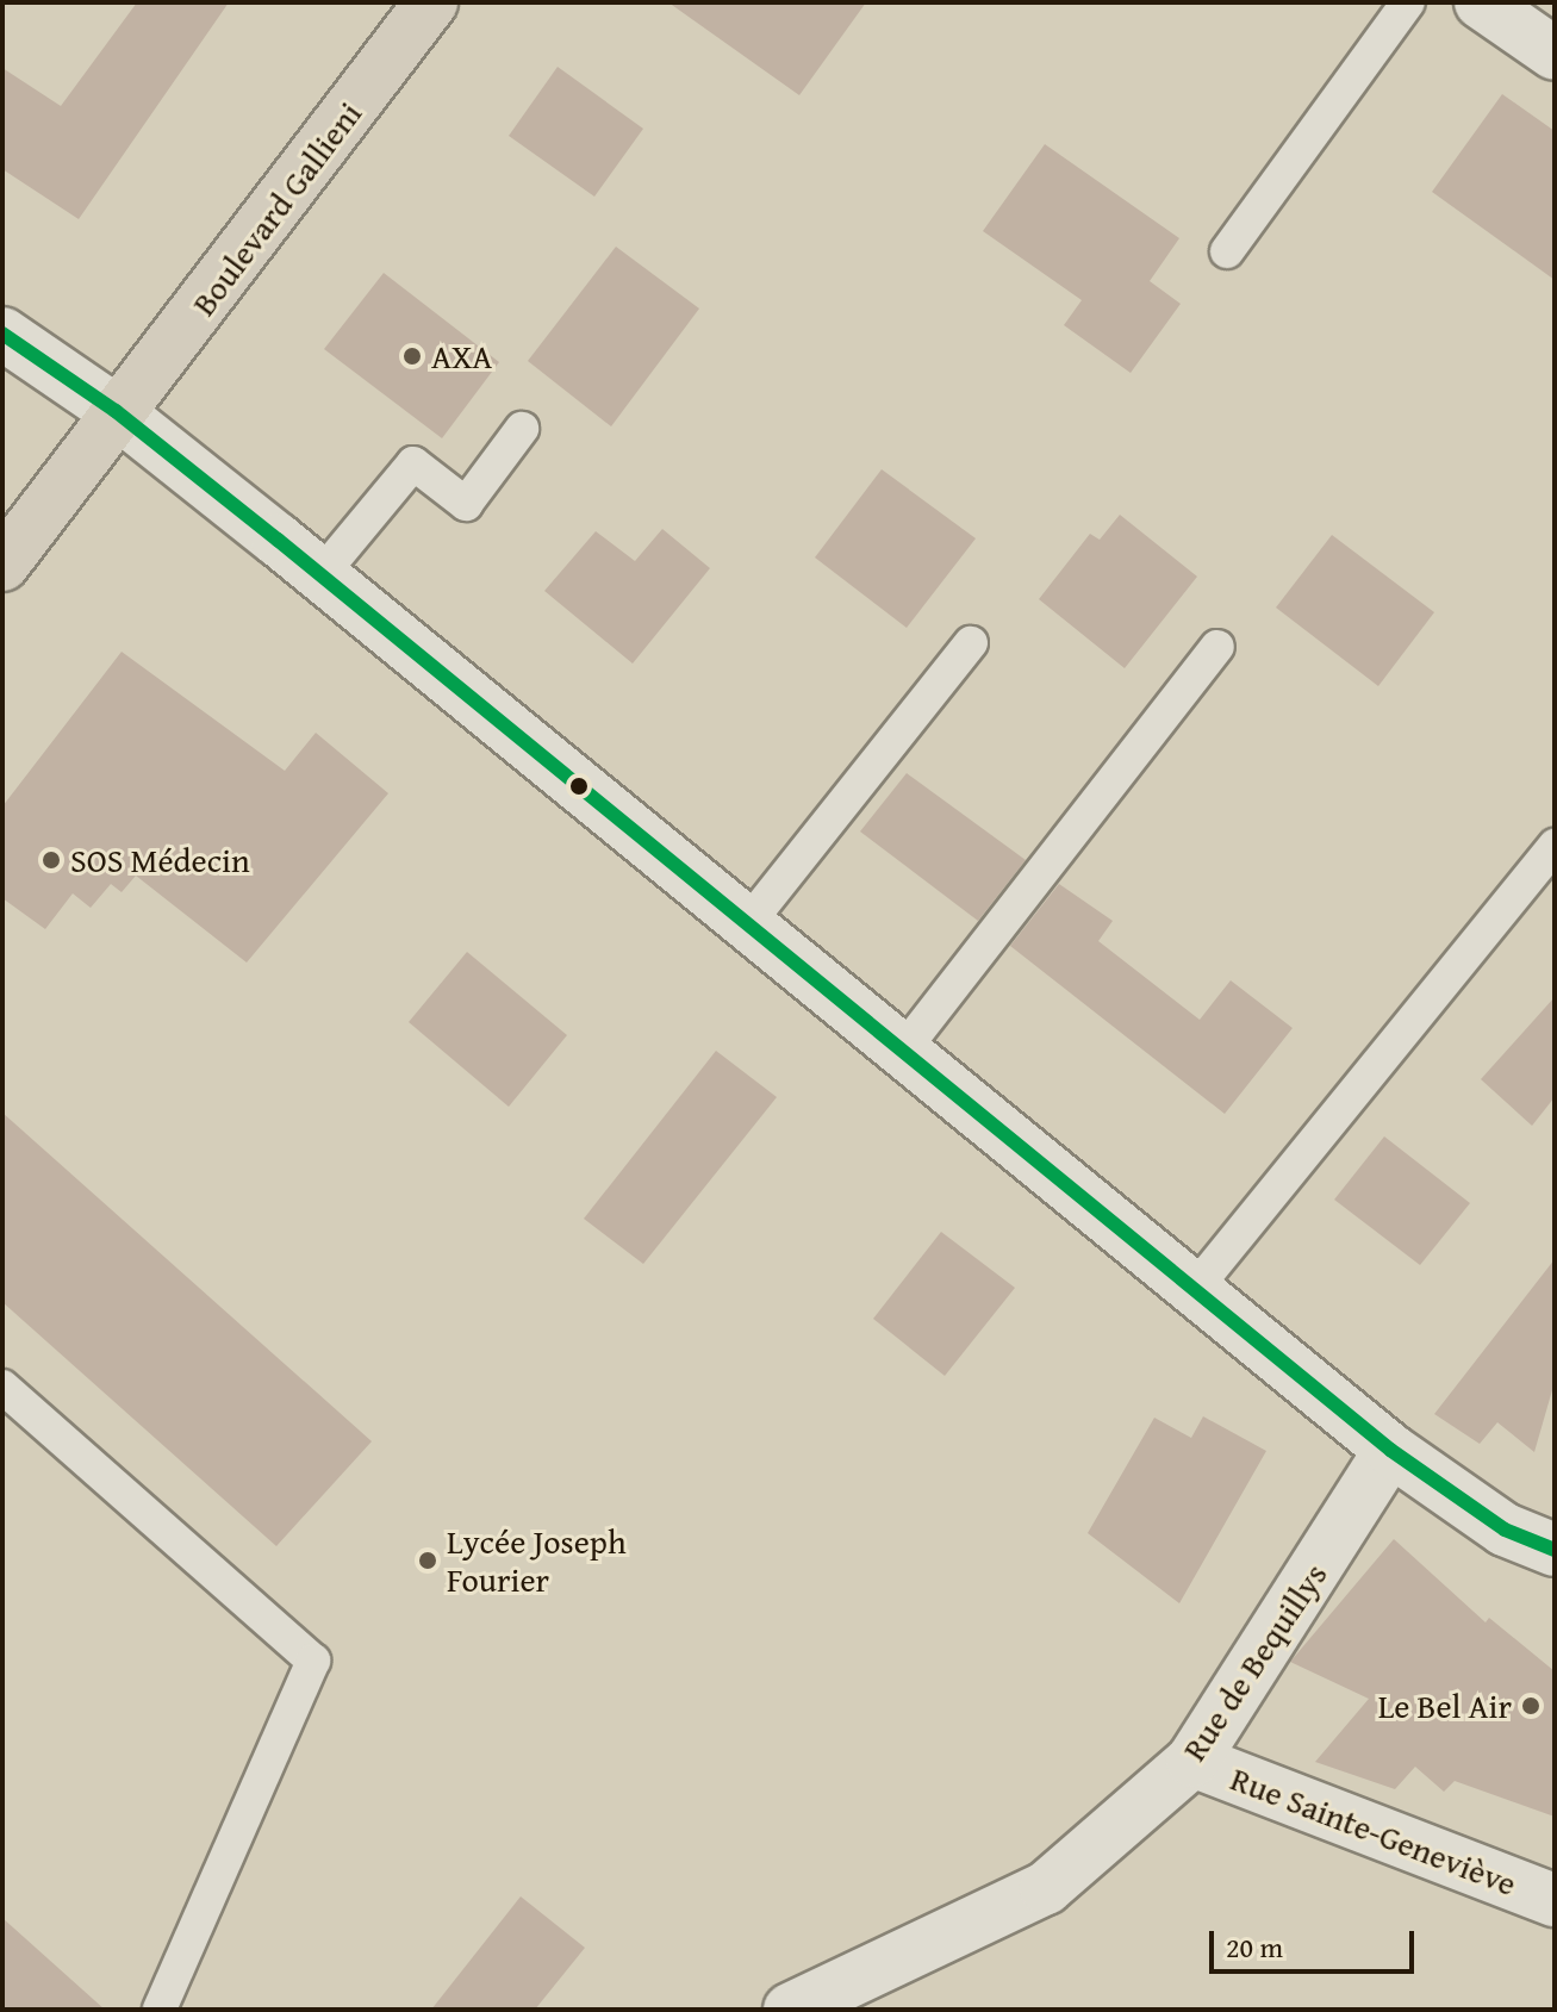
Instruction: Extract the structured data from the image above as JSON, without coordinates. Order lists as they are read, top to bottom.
{
  "streets": {
    "main road": ["Boulevard Gallieni", "Rue de Bequillys", "Rue Sainte-Geneviève"]
  },
  "crossings": [
    ["Rue de Bequillys", "Rue Sainte-Geneviève"]
  ],
  "places": [
    "AXA",
    "SOS Médecin",
    "Lycée Joseph Fourier",
    "Le Bel Air"
  ],
  "scale_bar": "20 m"
}
